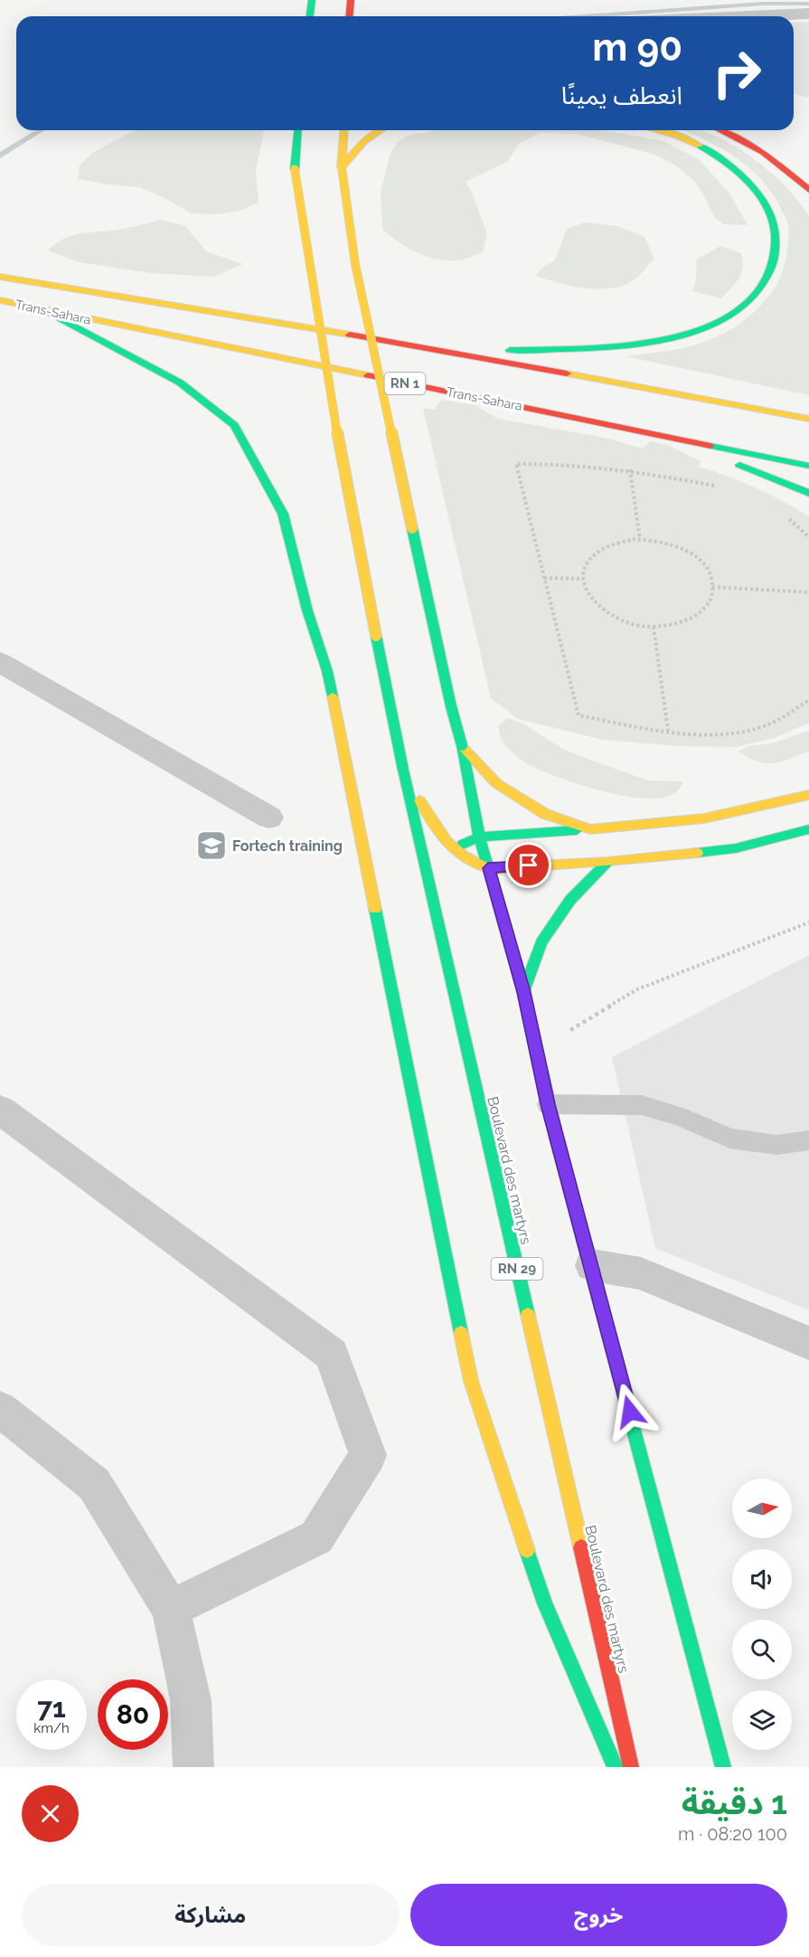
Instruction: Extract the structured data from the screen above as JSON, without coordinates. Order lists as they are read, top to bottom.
{
  "streets": {
    "highway": [
      "Trans-Sahara",
      "RN 1",
      "Boulevard des martyrs",
      "RN 29"
    ]
  },
  "places": {
    "school or university": ["Fortech training"]
  },
  "north": "right",
  "page": {
    "turn": ["90 m", "انعطف يمينًا"],
    "speed": "71 km/h",
    "limit": "80",
    "heading": ["1 دقيقة", "100 m · 08:20"],
    "buttons": ["خروج", "مشاركة"]
  }
}
